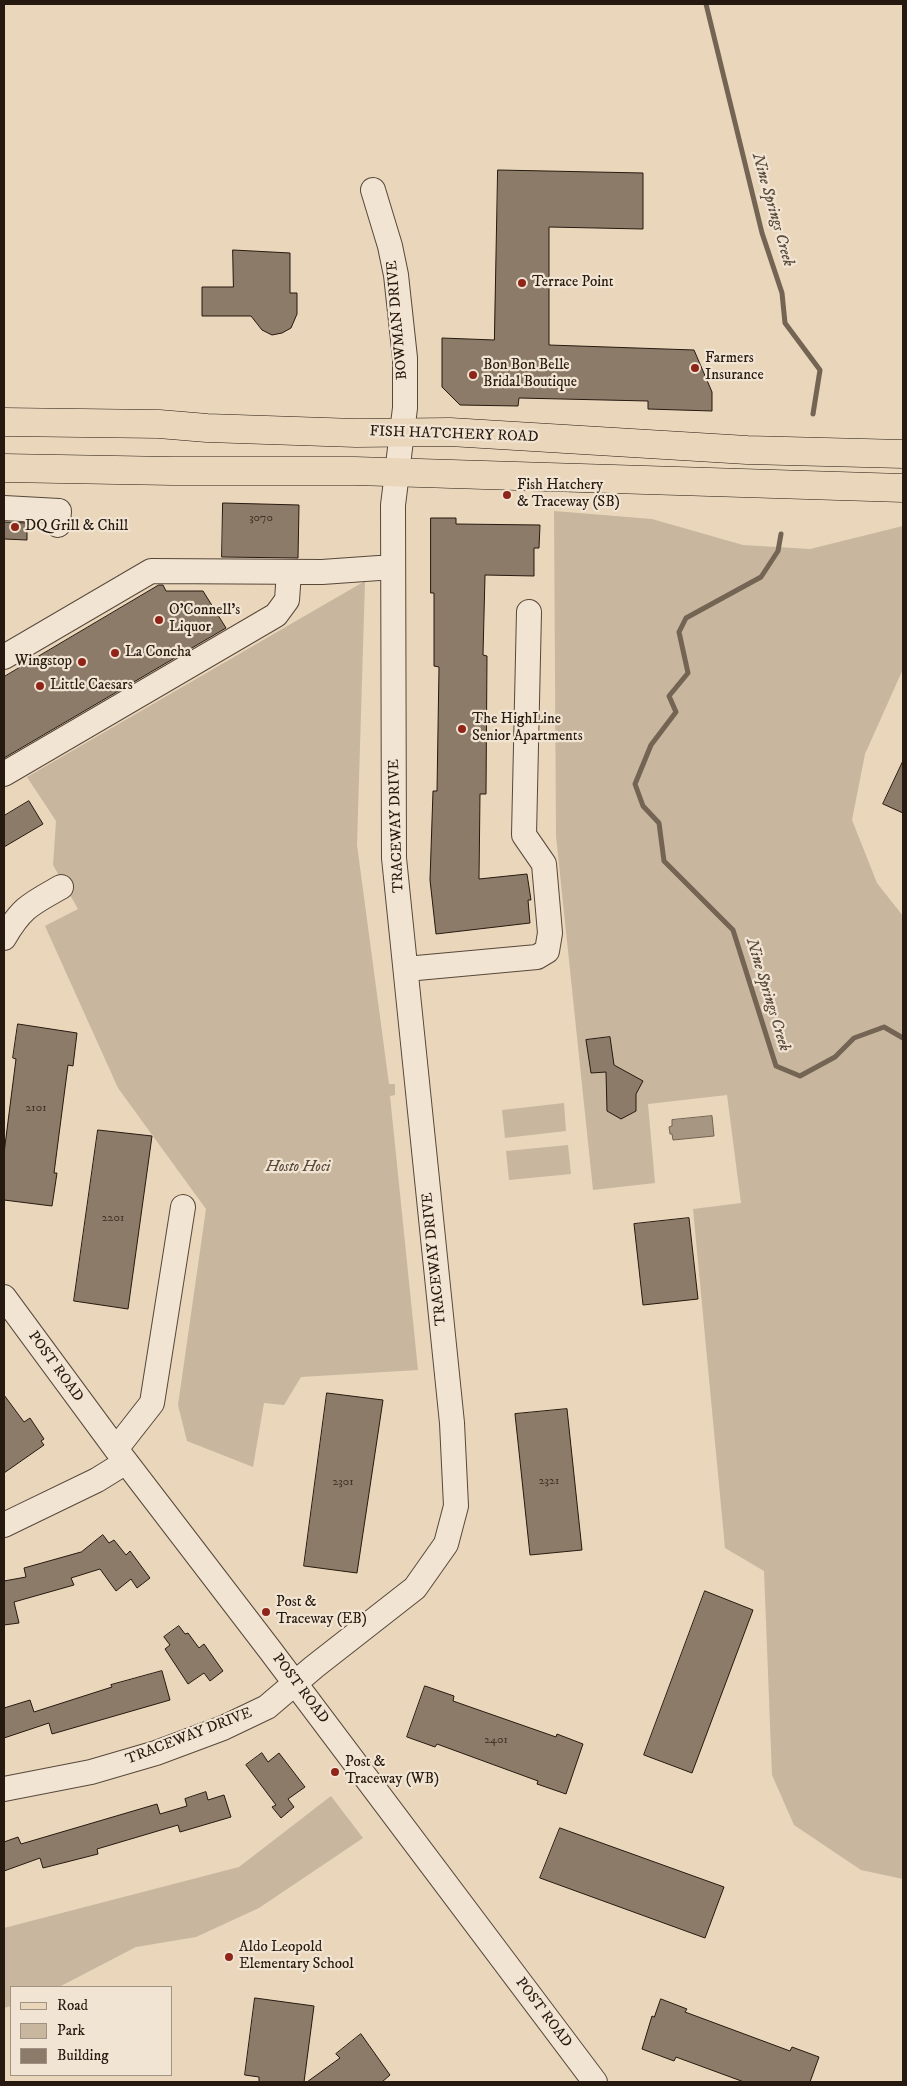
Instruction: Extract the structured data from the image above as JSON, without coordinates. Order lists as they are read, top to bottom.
{
  "streets": {
    "main road": ["FISH HATCHERY ROAD"],
    "street": ["BOWMAN DRIVE", "TRACEWAY DRIVE", "POST ROAD"]
  },
  "crossings": [
    ["BOWMAN DRIVE", "FISH HATCHERY ROAD"],
    ["BOWMAN DRIVE", "TRACEWAY DRIVE"],
    ["FISH HATCHERY ROAD", "TRACEWAY DRIVE"],
    ["TRACEWAY DRIVE", "POST ROAD"]
  ],
  "water": ["Nine Springs Creek"],
  "parks": ["Hosto Hoci"],
  "places": [
    "Terrace Point",
    "Farmers Insurance",
    "Bon Bon Belle Bridal Boutique",
    "Fish Hatchery & Traceway (SB)",
    "DQ Grill & Chill",
    "O'Connell's Liquor",
    "La Concha",
    "Wingstop",
    "Little Caesars",
    "The HighLine Senior Apartments",
    "Post & Traceway (EB)",
    "Post & Traceway (WB)",
    "Aldo Leopold Elementary School"
  ],
  "house_numbers": [
    "3070",
    "2101",
    "2201",
    "2321",
    "2301",
    "2401"
  ],
  "legend": ["Road", "Park", "Building"]
}
